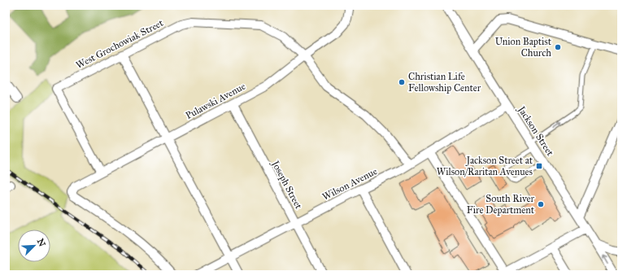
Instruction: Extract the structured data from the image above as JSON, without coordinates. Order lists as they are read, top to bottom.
{
  "streets": {
    "street": [
      "West Grochowiak Street",
      "Pulawski Avenue",
      "Jackson Street",
      "Wilson Avenue",
      "Joseph Street"
    ]
  },
  "crossings": [
    ["West Grochowiak Street", "Pulawski Avenue"],
    ["West Grochowiak Street", "Wilson Avenue"],
    ["Pulawski Avenue", "Joseph Street"],
    ["Jackson Street", "Wilson Avenue"],
    ["Wilson Avenue", "Joseph Street"]
  ],
  "places": {
    "other": ["Union Baptist Church", "Christian Life Fellowship Center", "South River Fire Department"],
    "transit": ["Jackson Street at Wilson/Raritan Avenues"]
  },
  "north": "top right"
}
